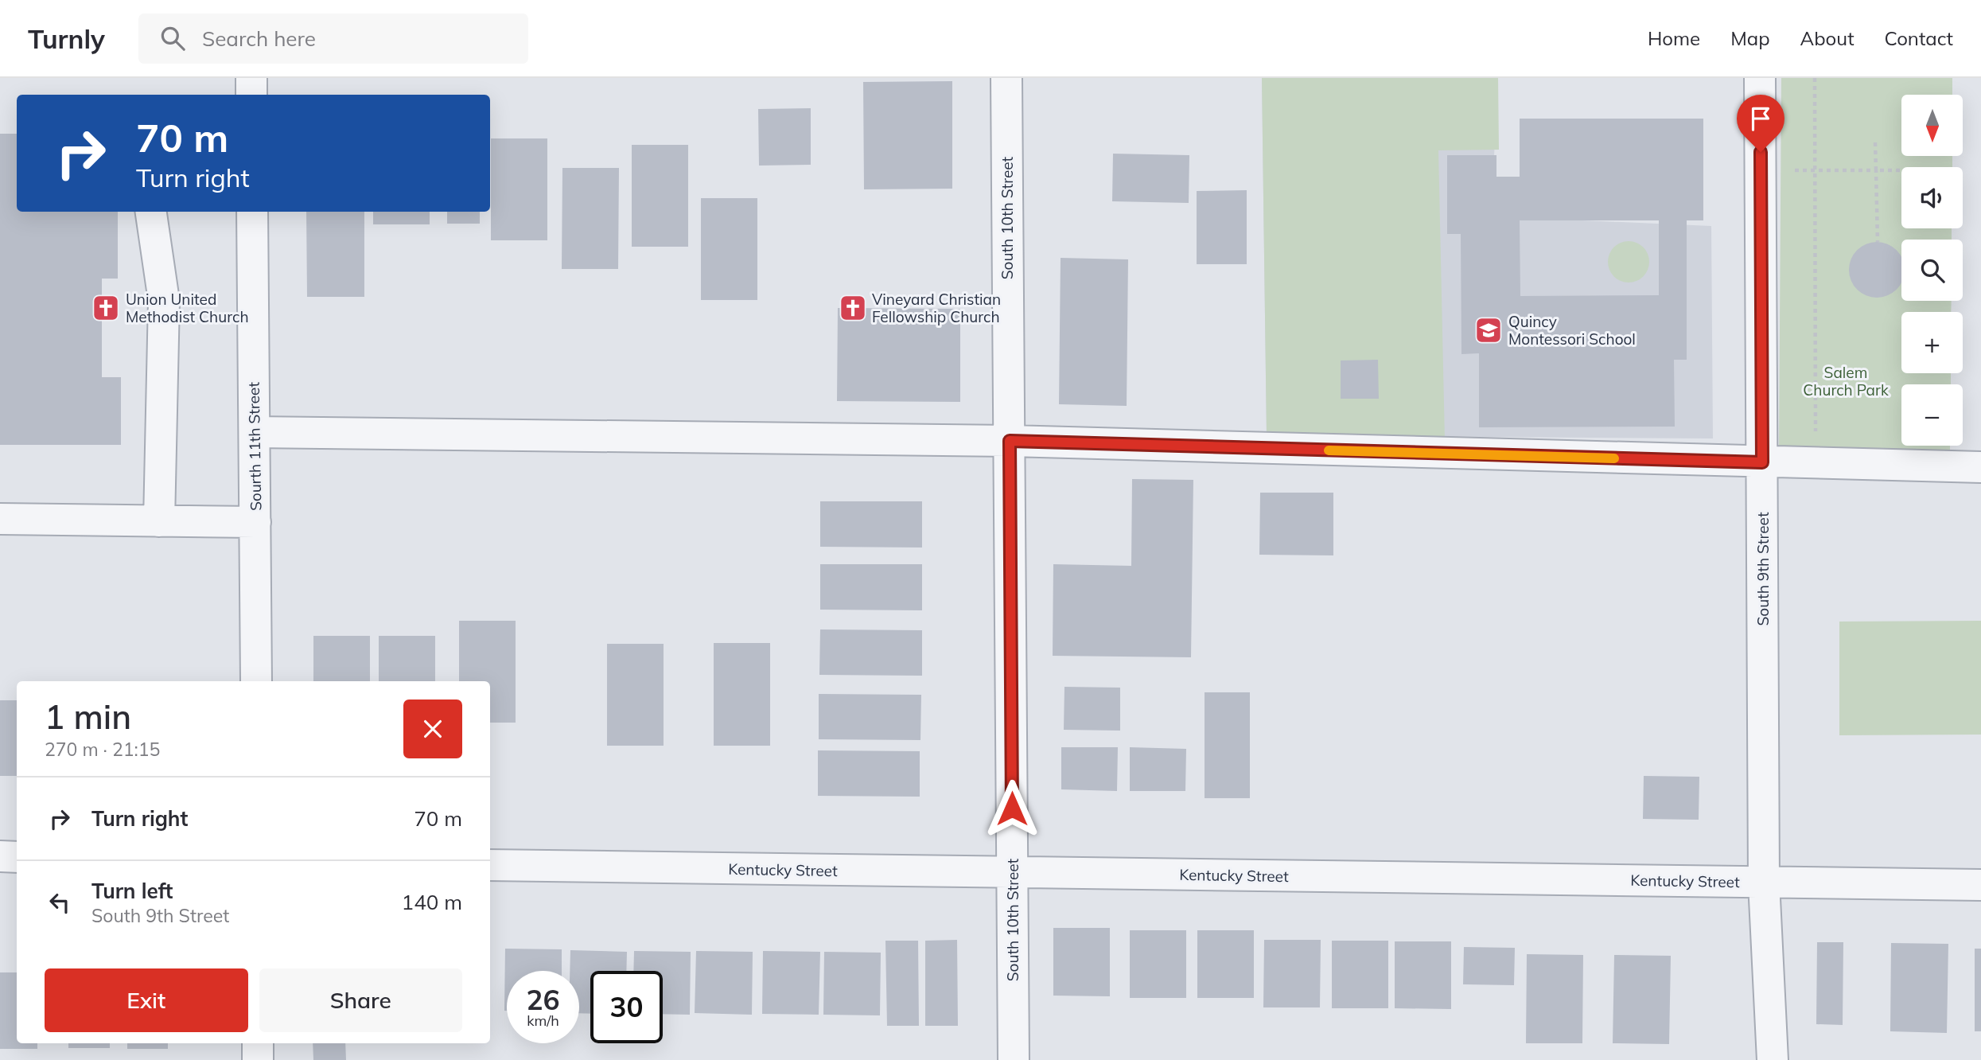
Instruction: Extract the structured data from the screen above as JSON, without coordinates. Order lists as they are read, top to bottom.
{
  "streets": {
    "street": [
      "South 10th Street",
      "Sourth 11th Street",
      "South 9th Street",
      "Kentucky Street"
    ]
  },
  "crossings": [
    ["South 10th Street", "Kentucky Street"],
    ["South 9th Street", "Kentucky Street"]
  ],
  "parks": ["Salem Church Park"],
  "places": {
    "church": ["Union United Methodist Church", "Vineyard Christian Fellowship Church"],
    "school or university": ["Quincy Montessori School"]
  },
  "north": "bottom",
  "page": {
    "header": "Turnly",
    "search": "Search here",
    "nav": [
      "Home",
      "Map",
      "About",
      "Contact"
    ],
    "map_buttons": ["+", "−"],
    "turn": ["70 m", "Turn right"],
    "heading": ["1 min", "270 m · 21:15"],
    "list": [
      {
        "name": "Turn right",
        "value": "70 m"
      },
      {
        "name": "Turn left",
        "note": "South 9th Street",
        "value": "140 m"
      }
    ],
    "buttons": ["Exit", "Share"],
    "speed": "26 km/h",
    "limit": "30"
  }
}
